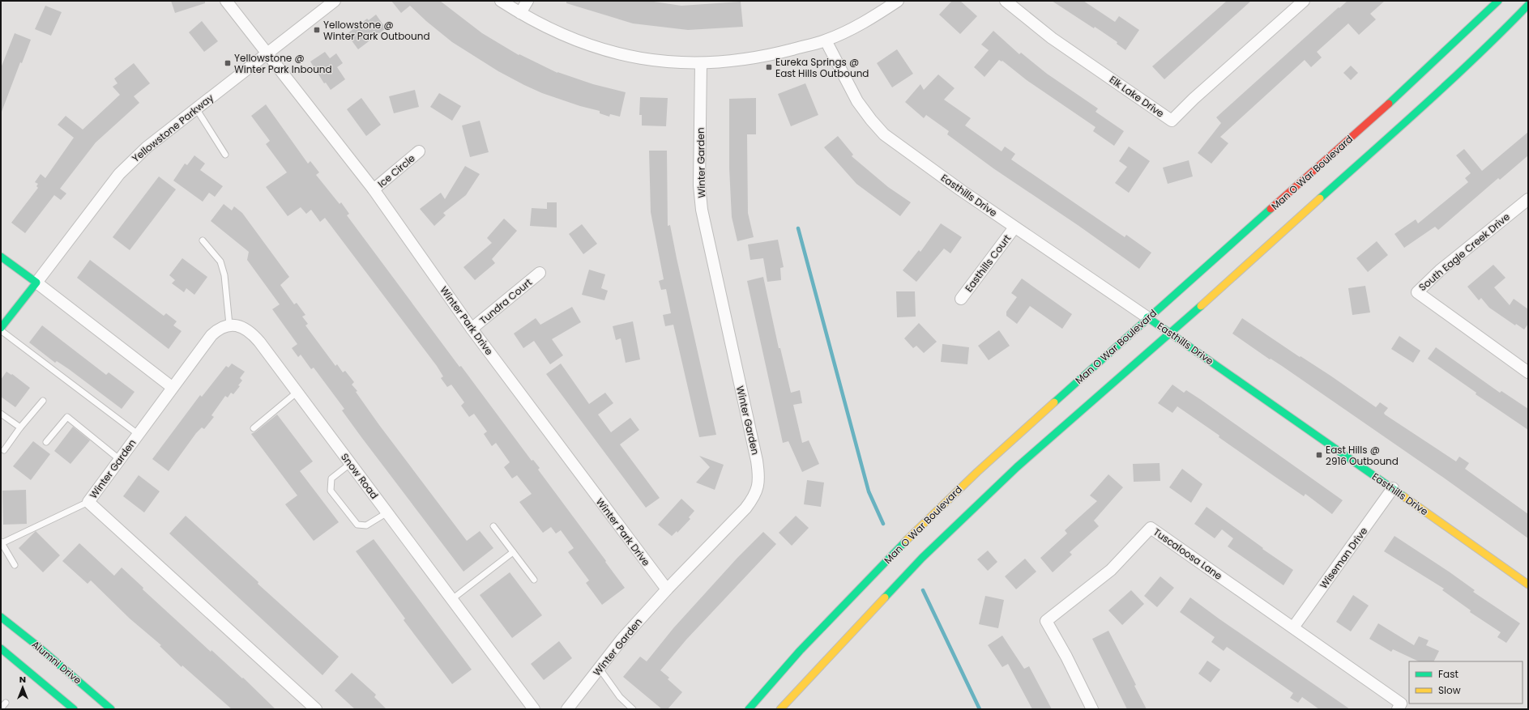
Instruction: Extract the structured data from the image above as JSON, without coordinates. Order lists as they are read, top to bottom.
{
  "streets": {
    "main road": [
      "Yellowstone Parkway",
      "Man O War Boulevard",
      "Easthills Drive",
      "Alumni Drive"
    ],
    "street": [
      "Elk Lake Drive",
      "Winter Garden",
      "Ice Circle",
      "South Eagle Creek Drive",
      "Easthills Court",
      "Tundra Court",
      "Winter Park Drive",
      "Snow Road",
      "Tuscaloosa Lane",
      "Wiseman Drive"
    ]
  },
  "crossings": [
    ["Yellowstone Parkway", "Winter Park Drive"],
    ["Winter Garden", "Winter Park Drive"],
    ["Ice Circle", "Winter Park Drive"],
    ["Man O War Boulevard", "Easthills Drive"],
    ["Easthills Drive", "Easthills Court"],
    ["Easthills Drive", "Wiseman Drive"],
    ["Tundra Court", "Winter Park Drive"],
    ["Tuscaloosa Lane", "Wiseman Drive"]
  ],
  "places": {
    "transit": [
      "Yellowstone @ Winter Park Outbound",
      "Yellowstone @ Winter Park Inbound",
      "Eureka Springs @ East Hills Outbound",
      "East Hills @ 2916 Outbound"
    ]
  },
  "legend": ["Fast", "Slow"],
  "north": "top"
}
